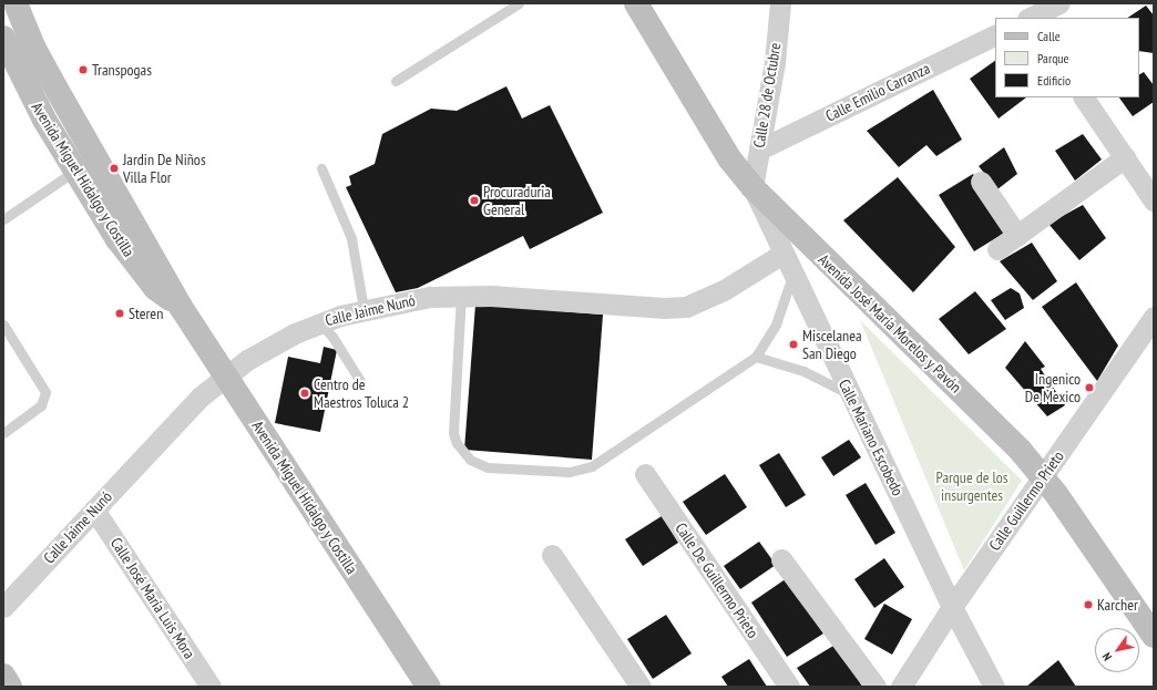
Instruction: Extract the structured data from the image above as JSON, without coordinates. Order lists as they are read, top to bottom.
{
  "streets": {
    "main road": ["Avenida Miguel Hidalgo y Costilla", "Avenida José María Morelos y Pavón"],
    "street": [
      "Calle Emilio Carranza",
      "Calle 28 de Octubre",
      "Calle Jaime Nunó",
      "Calle Mariano Escobedo",
      "Calle Guillermo Prieto",
      "Calle De Guillermo Prieto",
      "Calle José María Luis Mora"
    ]
  },
  "crossings": [
    ["Calle Emilio Carranza", "Calle 28 de Octubre"],
    ["Calle 28 de Octubre", "Avenida José María Morelos y Pavón"],
    ["Calle 28 de Octubre", "Calle Mariano Escobedo"],
    ["Avenida Miguel Hidalgo y Costilla", "Calle Jaime Nunó"],
    ["Calle Jaime Nunó", "Calle Mariano Escobedo"],
    ["Calle Jaime Nunó", "Calle José María Luis Mora"],
    ["Avenida José María Morelos y Pavón", "Calle Mariano Escobedo"],
    ["Avenida José María Morelos y Pavón", "Calle Guillermo Prieto"],
    ["Calle Mariano Escobedo", "Calle Guillermo Prieto"]
  ],
  "parks": ["Parque de los insurgentes"],
  "places": [
    "Transpogas",
    "Jardin De Niños Villa Flor",
    "Procuraduria General",
    "Steren",
    "Miscelanea San Diego",
    "Ingenico De Mexico",
    "Centro de Maestros Toluca 2",
    "Karcher"
  ],
  "legend": ["Calle", "Parque", "Edificio"],
  "north": "bottom left"
}
